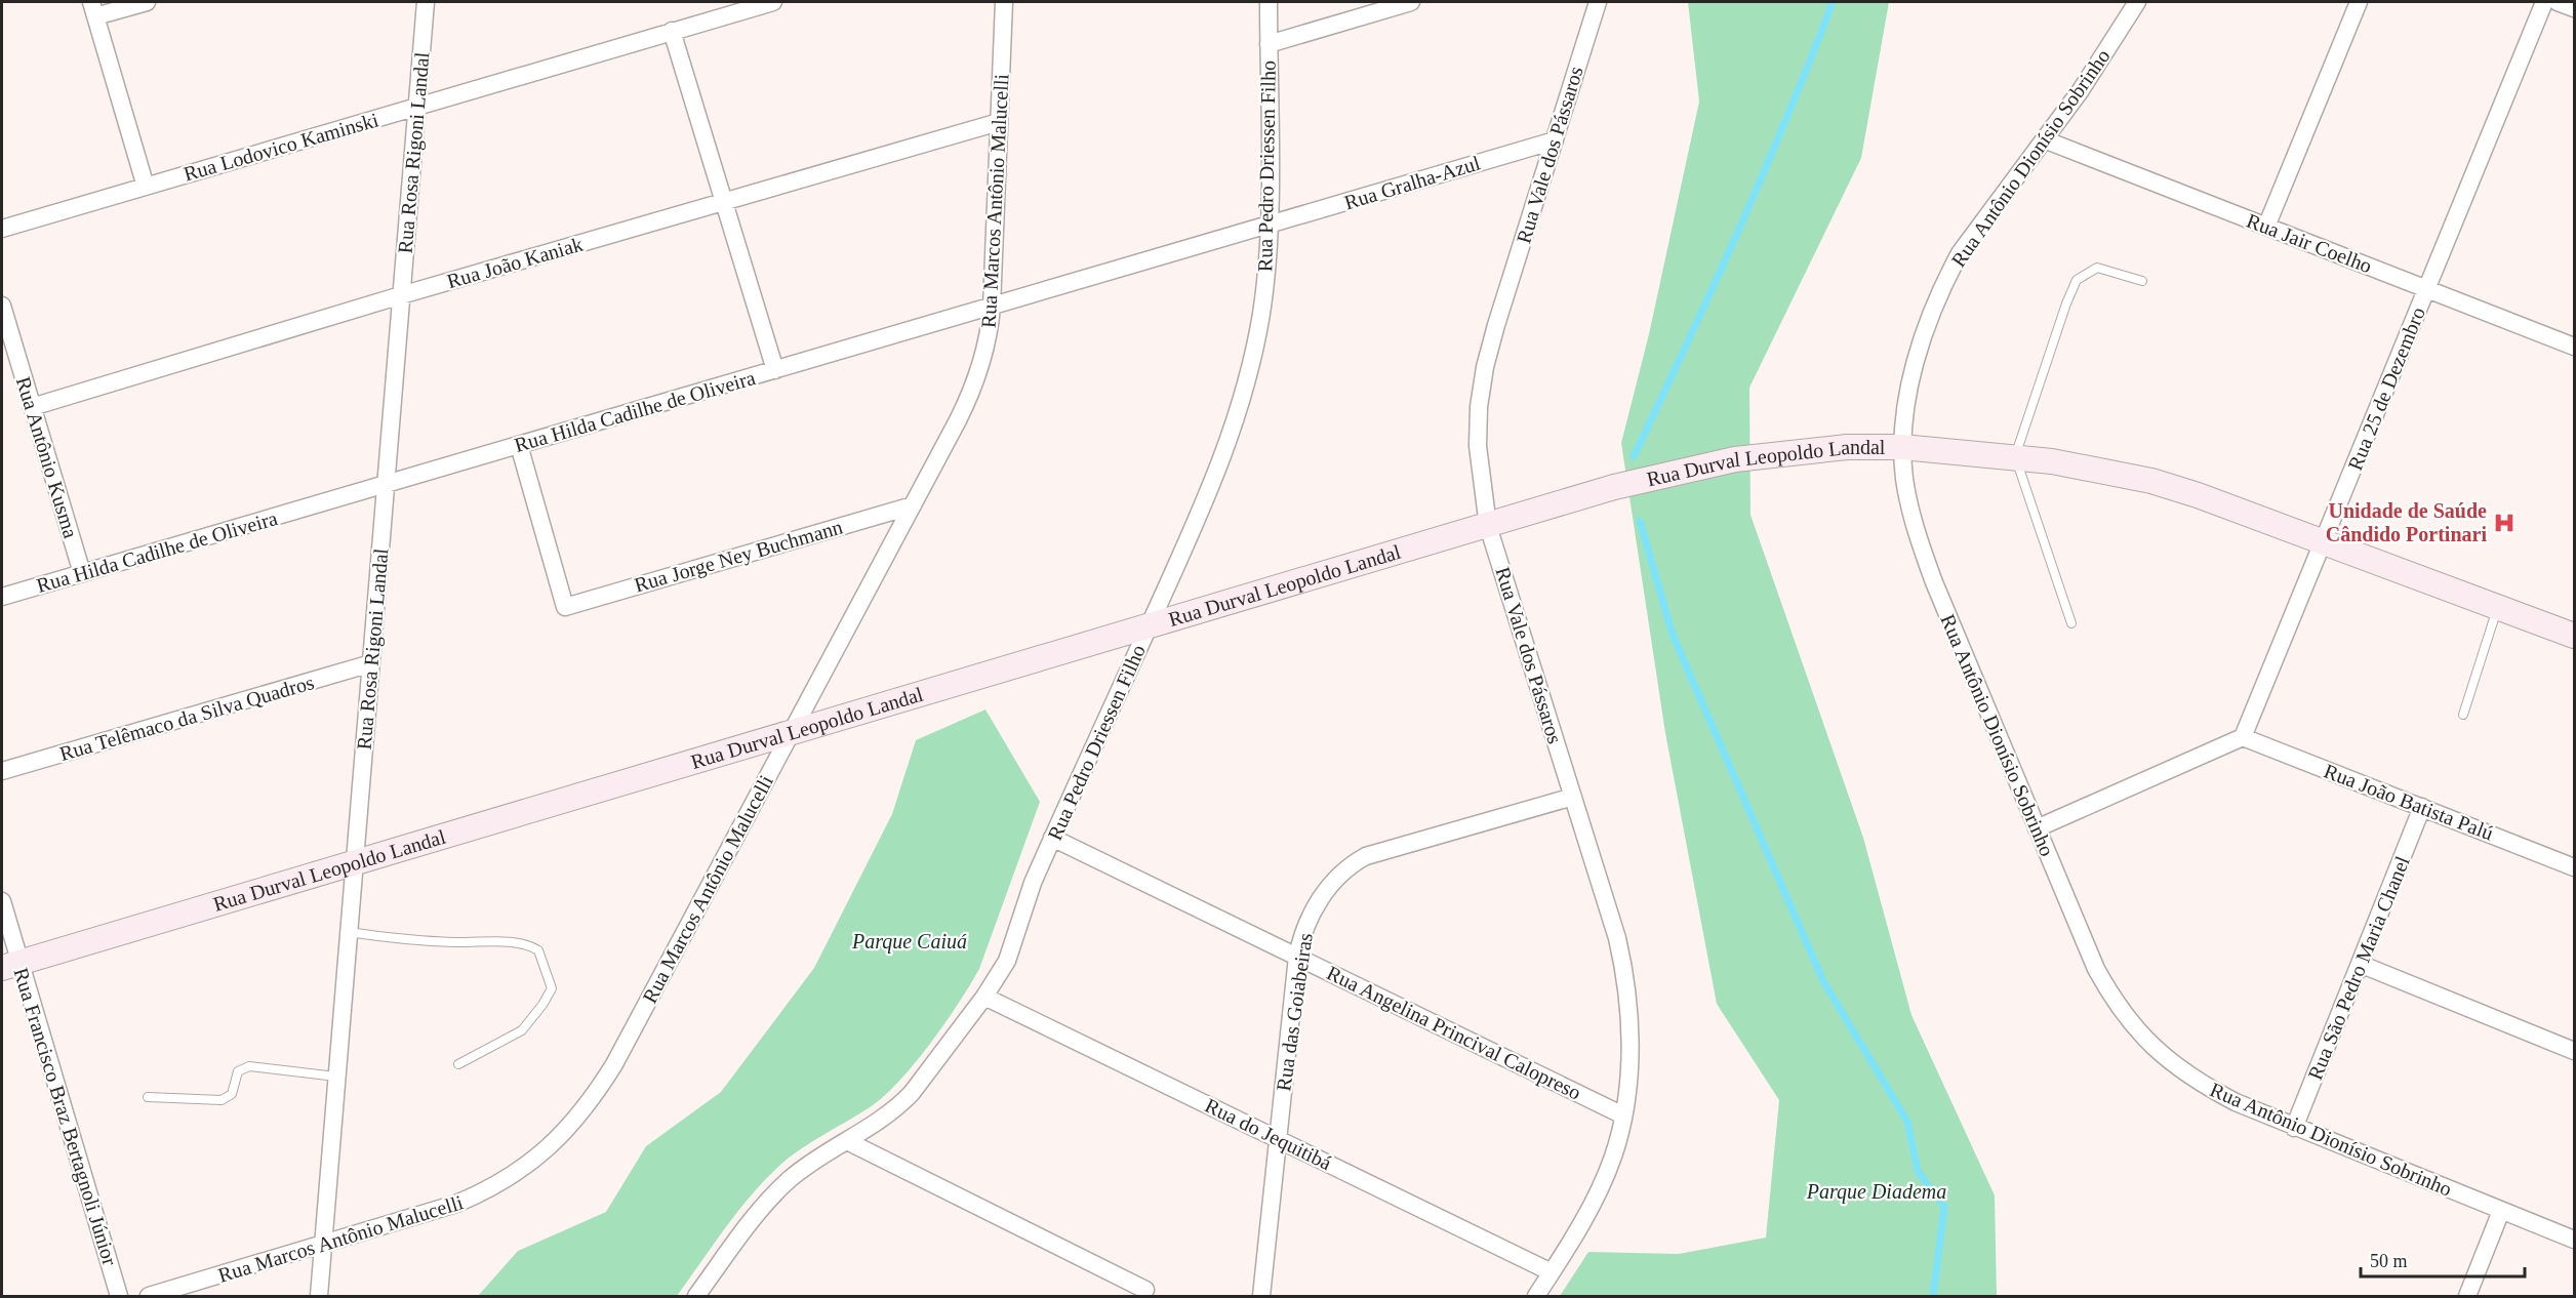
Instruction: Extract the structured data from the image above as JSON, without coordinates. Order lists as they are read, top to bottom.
{
  "streets": {
    "street": [
      "Rua Lodovico Kaminski",
      "Rua Rosa Rigoni Landal",
      "Rua Vale dos Pássaros",
      "Rua Antônio Dionísio Sobrinho",
      "Rua Pedro Driessen Filho",
      "Rua Gralha-Azul",
      "Rua Marcos Antônio Malucelli",
      "Rua Jair Coelho",
      "Rua João Kaniak",
      "Rua 25 de Dezembro",
      "Rua Hilda Cadilhe de Oliveira",
      "Rua Antônio Kusma",
      "Rua Durval Leopoldo Landal",
      "Rua Jorge Ney Buchmann",
      "Rua Telêmaco da Silva Quadros",
      "Rua João Batista Palú",
      "Rua São Pedro Maria Chanel",
      "Rua das Goiabeiras",
      "Rua Angelina Princival Calopreso",
      "Rua Francisco Braz Bertagnoli Júnior",
      "Rua do Jequitibá"
    ]
  },
  "crossings": [
    ["Rua Lodovico Kaminski", "Rua Rosa Rigoni Landal"],
    ["Rua Rosa Rigoni Landal", "Rua Marcos Antônio Malucelli"],
    ["Rua Rosa Rigoni Landal", "Rua João Kaniak"],
    ["Rua Rosa Rigoni Landal", "Rua Hilda Cadilhe de Oliveira"],
    ["Rua Rosa Rigoni Landal", "Rua Durval Leopoldo Landal"],
    ["Rua Rosa Rigoni Landal", "Rua Telêmaco da Silva Quadros"],
    ["Rua Vale dos Pássaros", "Rua Gralha-Azul"],
    ["Rua Vale dos Pássaros", "Rua Durval Leopoldo Landal"],
    ["Rua Vale dos Pássaros", "Rua das Goiabeiras"],
    ["Rua Vale dos Pássaros", "Rua Angelina Princival Calopreso"],
    ["Rua Vale dos Pássaros", "Rua do Jequitibá"],
    ["Rua Antônio Dionísio Sobrinho", "Rua Jair Coelho"],
    ["Rua Antônio Dionísio Sobrinho", "Rua Durval Leopoldo Landal"],
    ["Rua Antônio Dionísio Sobrinho", "Rua São Pedro Maria Chanel"],
    ["Rua Pedro Driessen Filho", "Rua Gralha-Azul"],
    ["Rua Pedro Driessen Filho", "Rua Hilda Cadilhe de Oliveira"],
    ["Rua Pedro Driessen Filho", "Rua Durval Leopoldo Landal"],
    ["Rua Pedro Driessen Filho", "Rua Angelina Princival Calopreso"],
    ["Rua Pedro Driessen Filho", "Rua do Jequitibá"],
    ["Rua Gralha-Azul", "Rua Hilda Cadilhe de Oliveira"],
    ["Rua Marcos Antônio Malucelli", "Rua João Kaniak"],
    ["Rua Marcos Antônio Malucelli", "Rua Hilda Cadilhe de Oliveira"],
    ["Rua Marcos Antônio Malucelli", "Rua Durval Leopoldo Landal"],
    ["Rua Marcos Antônio Malucelli", "Rua Jorge Ney Buchmann"],
    ["Rua Jair Coelho", "Rua 25 de Dezembro"],
    ["Rua João Kaniak", "Rua Antônio Kusma"],
    ["Rua 25 de Dezembro", "Rua Durval Leopoldo Landal"],
    ["Rua 25 de Dezembro", "Rua João Batista Palú"],
    ["Rua Hilda Cadilhe de Oliveira", "Rua Antônio Kusma"],
    ["Rua Hilda Cadilhe de Oliveira", "Rua Jorge Ney Buchmann"],
    ["Rua Durval Leopoldo Landal", "Rua Francisco Braz Bertagnoli Júnior"],
    ["Rua João Batista Palú", "Rua São Pedro Maria Chanel"],
    ["Rua das Goiabeiras", "Rua Angelina Princival Calopreso"],
    ["Rua das Goiabeiras", "Rua do Jequitibá"]
  ],
  "parks": ["Parque Caiuá", "Parque Diadema"],
  "places": {
    "hospital": ["Unidade de Saúde Cândido Portinari"]
  },
  "scale_bar": "50 m"
}
